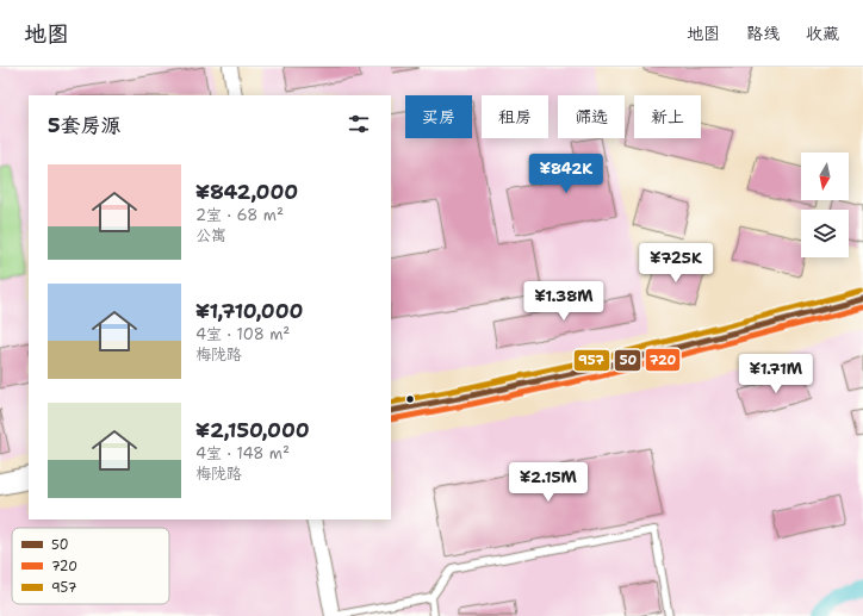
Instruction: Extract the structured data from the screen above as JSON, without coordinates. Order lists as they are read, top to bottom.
{
  "lines": ["transit line 957", "transit line 50", "transit line 720"],
  "legend": ["50", "720", "957"],
  "north": "bottom",
  "page": {
    "header": "地图",
    "nav": ["地图", "路线", "收藏"],
    "chip": [
      "买房",
      "租房",
      "筛选",
      "新上"
    ],
    "heading": "5套房源",
    "list": [
      {
        "name": "¥842,000",
        "note": "2室 · 68 m² · 公寓"
      },
      {
        "name": "¥1,710,000",
        "note": "4室 · 108 m² · 梅陇路"
      },
      {
        "name": "¥2,150,000",
        "note": "4室 · 148 m² · 梅陇路"
      }
    ],
    "price": [
      "¥842K",
      "¥725K",
      "¥1.38M",
      "¥1.71M",
      "¥2.15M"
    ]
  }
}
